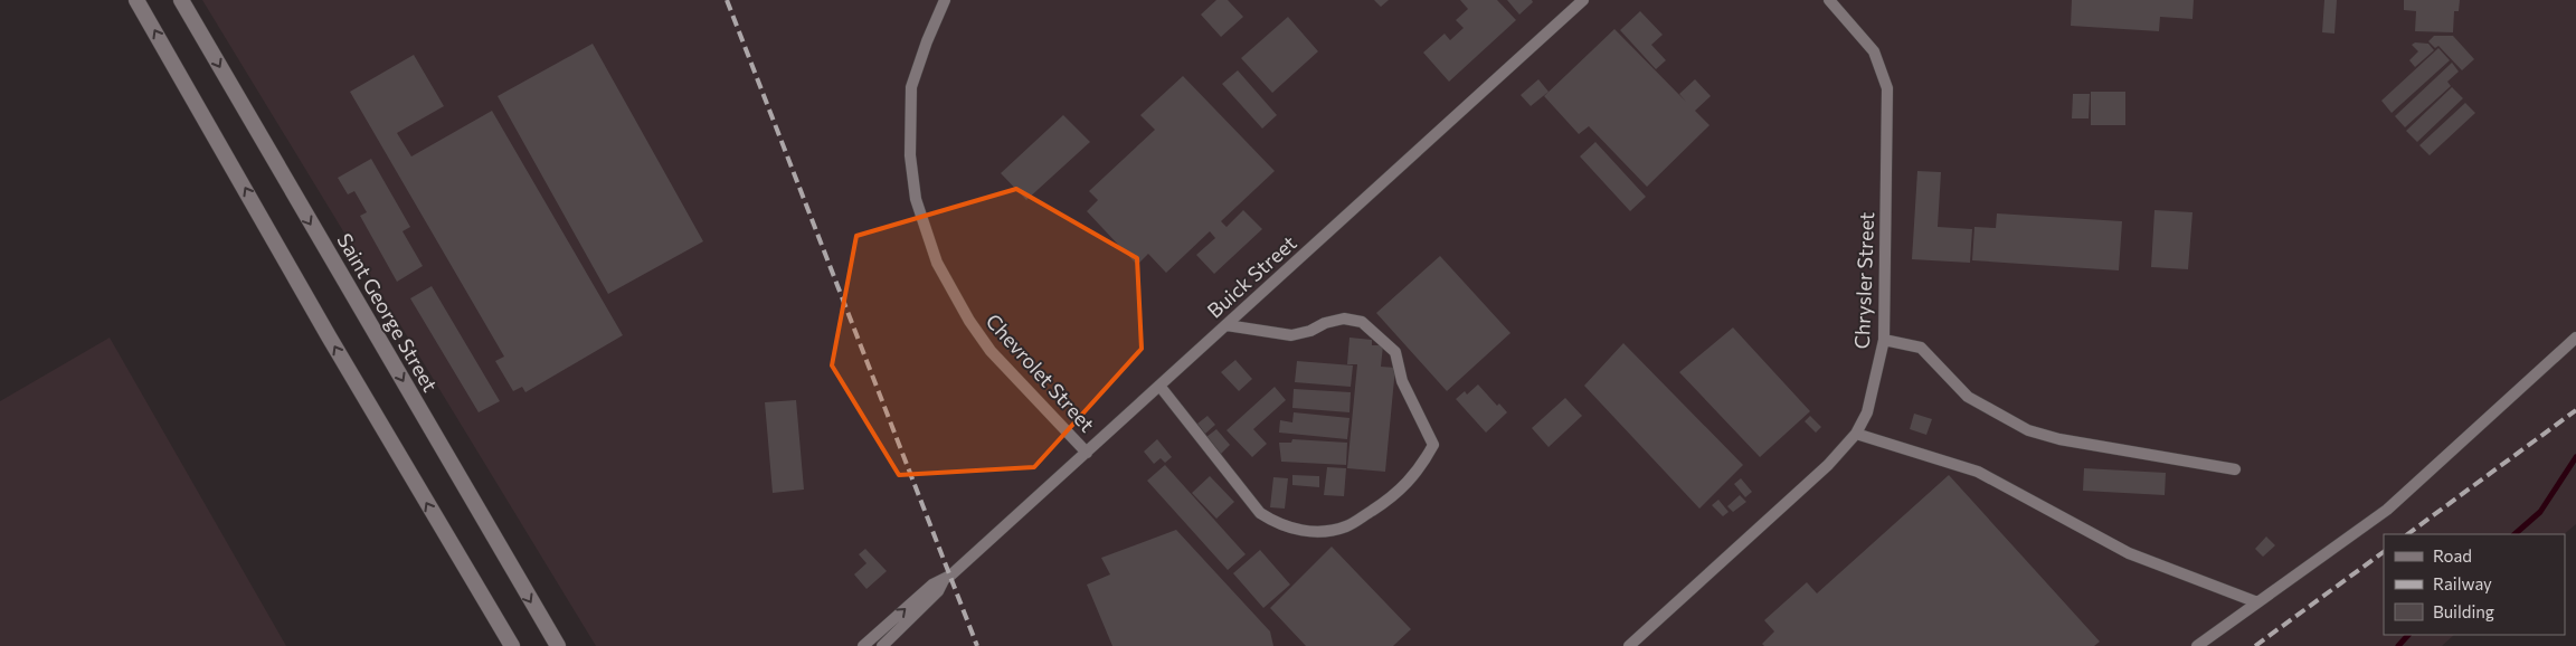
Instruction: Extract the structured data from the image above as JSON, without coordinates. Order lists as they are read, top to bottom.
{
  "streets": {
    "main road": ["Saint George Street"],
    "lane": ["Buick Street", "Chrysler Street", "Chevrolet Street"]
  },
  "crossings": [
    ["Buick Street", "Chevrolet Street"]
  ],
  "legend": ["Road", "Railway", "Building"]
}
